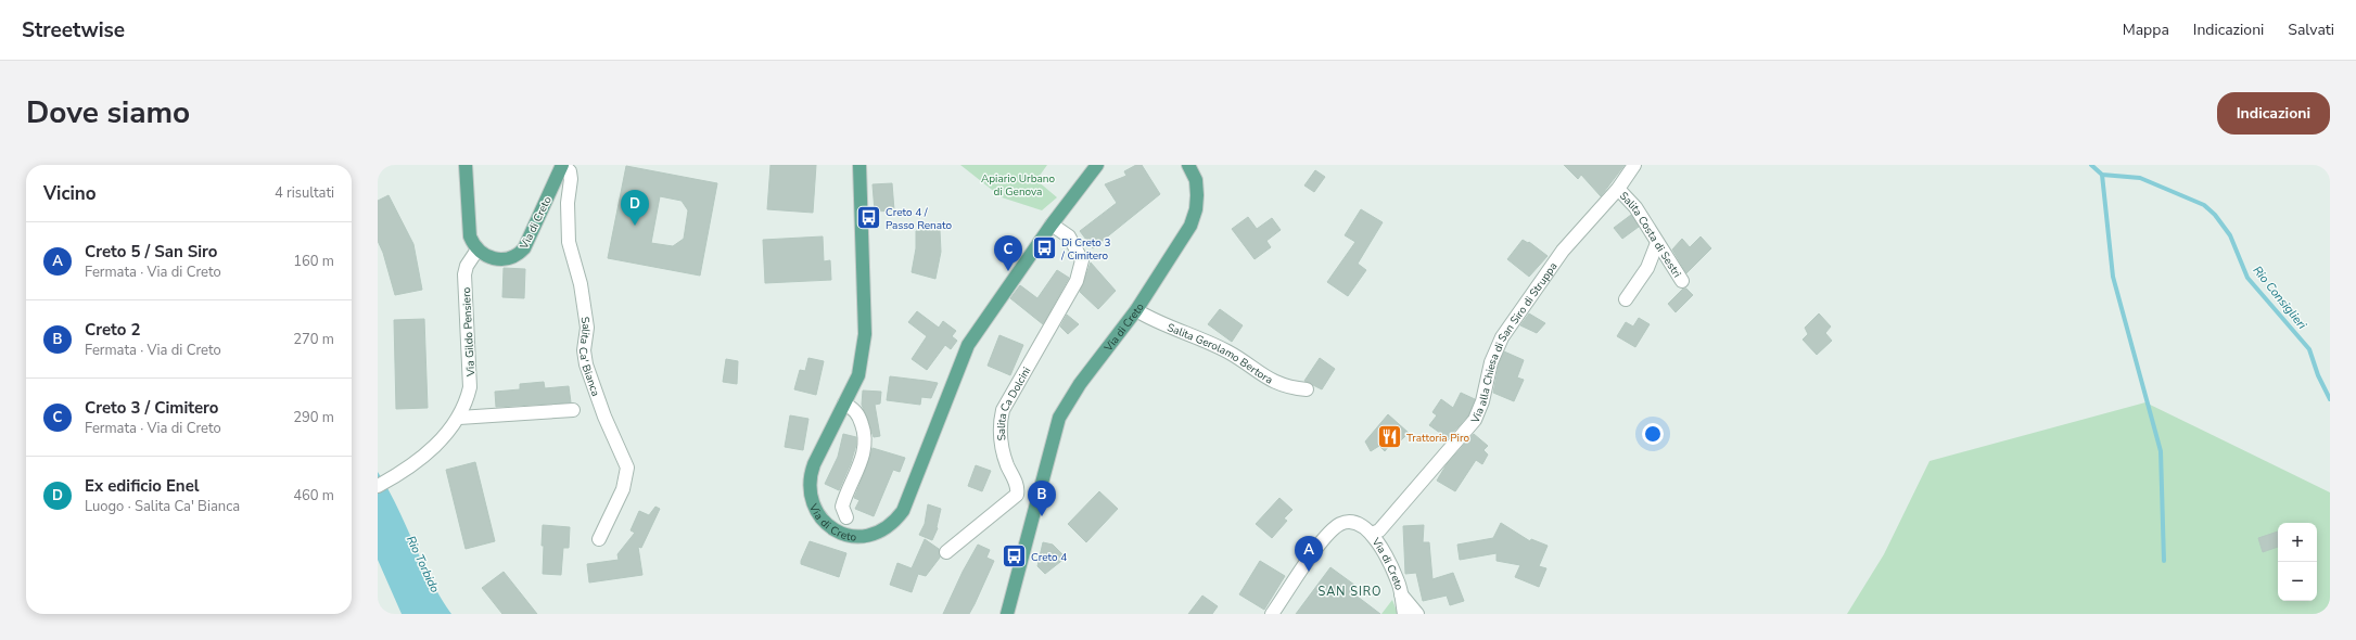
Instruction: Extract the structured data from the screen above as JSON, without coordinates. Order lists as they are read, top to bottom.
{
  "streets": {
    "main road": ["Via di Creto"],
    "street": [
      "Salita Costa di Sestri",
      "Via Gildo Pensiero",
      "Via alla Chiesa di San Siro di Struppa",
      "Salita Gerolamo Bertora",
      "Salita Ca' Bianca",
      "Salita Ca Dolcini"
    ]
  },
  "crossings": [
    ["Via di Creto", "Via Gildo Pensiero"],
    ["Via di Creto", "Via alla Chiesa di San Siro di Struppa"],
    ["Via di Creto", "Salita Gerolamo Bertora"],
    ["Via di Creto", "Salita Ca' Bianca"],
    ["Via di Creto", "Salita Ca Dolcini"],
    ["Salita Costa di Sestri", "Via alla Chiesa di San Siro di Struppa"]
  ],
  "districts": ["SAN SIRO"],
  "water": ["Rio Consiglieri", "Rio Torbido"],
  "parks": ["Apiario Urbano di Genova"],
  "places": {
    "bus stop": ["Creto 4 / Passo Renato", "Di Creto 3 / Cimitero", "Creto 4"],
    "restaurant": ["Trattoria Piro"]
  },
  "page": {
    "header": "Streetwise",
    "nav": ["Mappa", "Indicazioni", "Salvati"],
    "title": "Dove siamo",
    "buttons": "Indicazioni",
    "heading": ["Vicino", "4 risultati"],
    "pins": [
      "D",
      "C",
      "B",
      "A"
    ],
    "list": [
      {
        "mark": "A",
        "name": "Creto 5 / San Siro",
        "note": "Fermata · Via di Creto",
        "value": "160 m"
      },
      {
        "mark": "B",
        "name": "Creto 2",
        "note": "Fermata · Via di Creto",
        "value": "270 m"
      },
      {
        "mark": "C",
        "name": "Creto 3 / Cimitero",
        "note": "Fermata · Via di Creto",
        "value": "290 m"
      },
      {
        "mark": "D",
        "name": "Ex edificio Enel",
        "note": "Luogo · Salita Ca' Bianca",
        "value": "460 m"
      }
    ],
    "map_buttons": ["+", "−"]
  }
}
